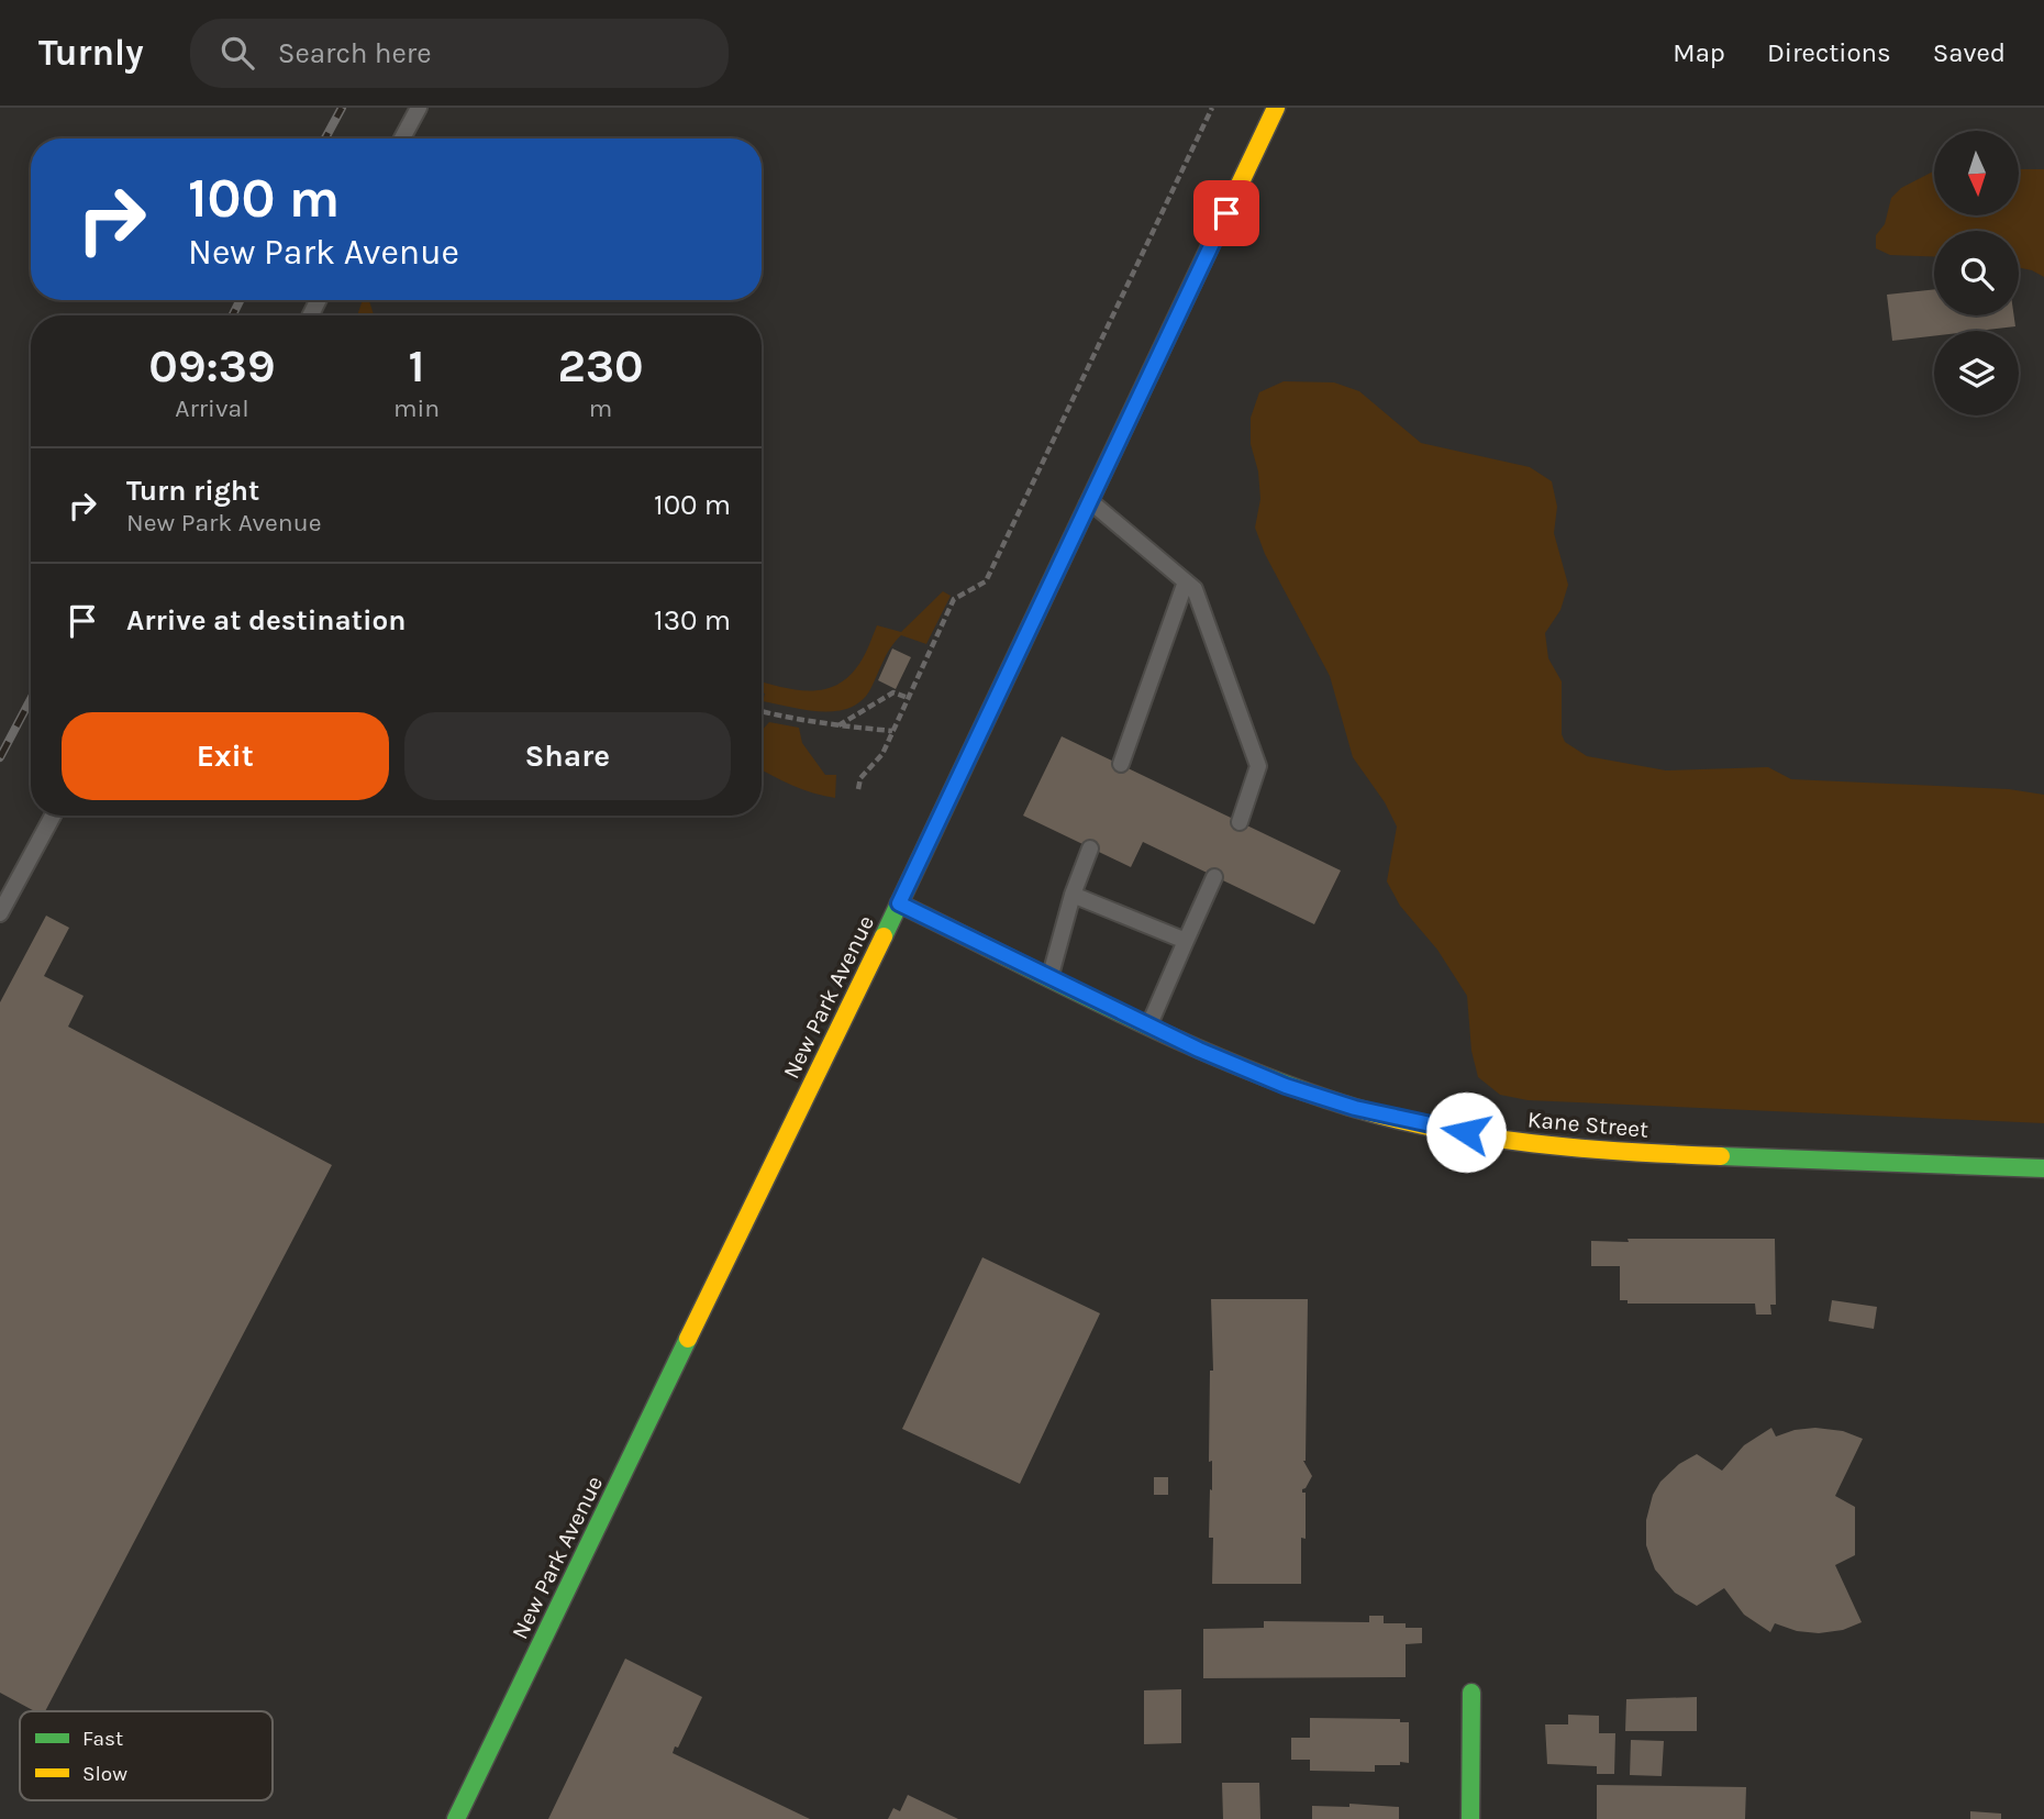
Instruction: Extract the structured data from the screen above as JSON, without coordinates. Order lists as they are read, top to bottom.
{
  "streets": {
    "main road": ["New Park Avenue", "Kane Street"]
  },
  "crossings": [
    ["New Park Avenue", "Kane Street"]
  ],
  "legend": ["Fast", "Slow"],
  "north": "bottom",
  "page": {
    "header": "Turnly",
    "search": "Search here",
    "nav": ["Map", "Directions", "Saved"],
    "turn": ["100 m", "New Park Avenue"],
    "eta": [
      "09:39",
      "Arrival",
      "1",
      "min",
      "230",
      "m"
    ],
    "list": [
      {
        "name": "Turn right",
        "note": "New Park Avenue",
        "value": "100 m"
      },
      {
        "name": "Arrive at destination",
        "value": "130 m"
      }
    ],
    "buttons": ["Exit", "Share"]
  }
}
